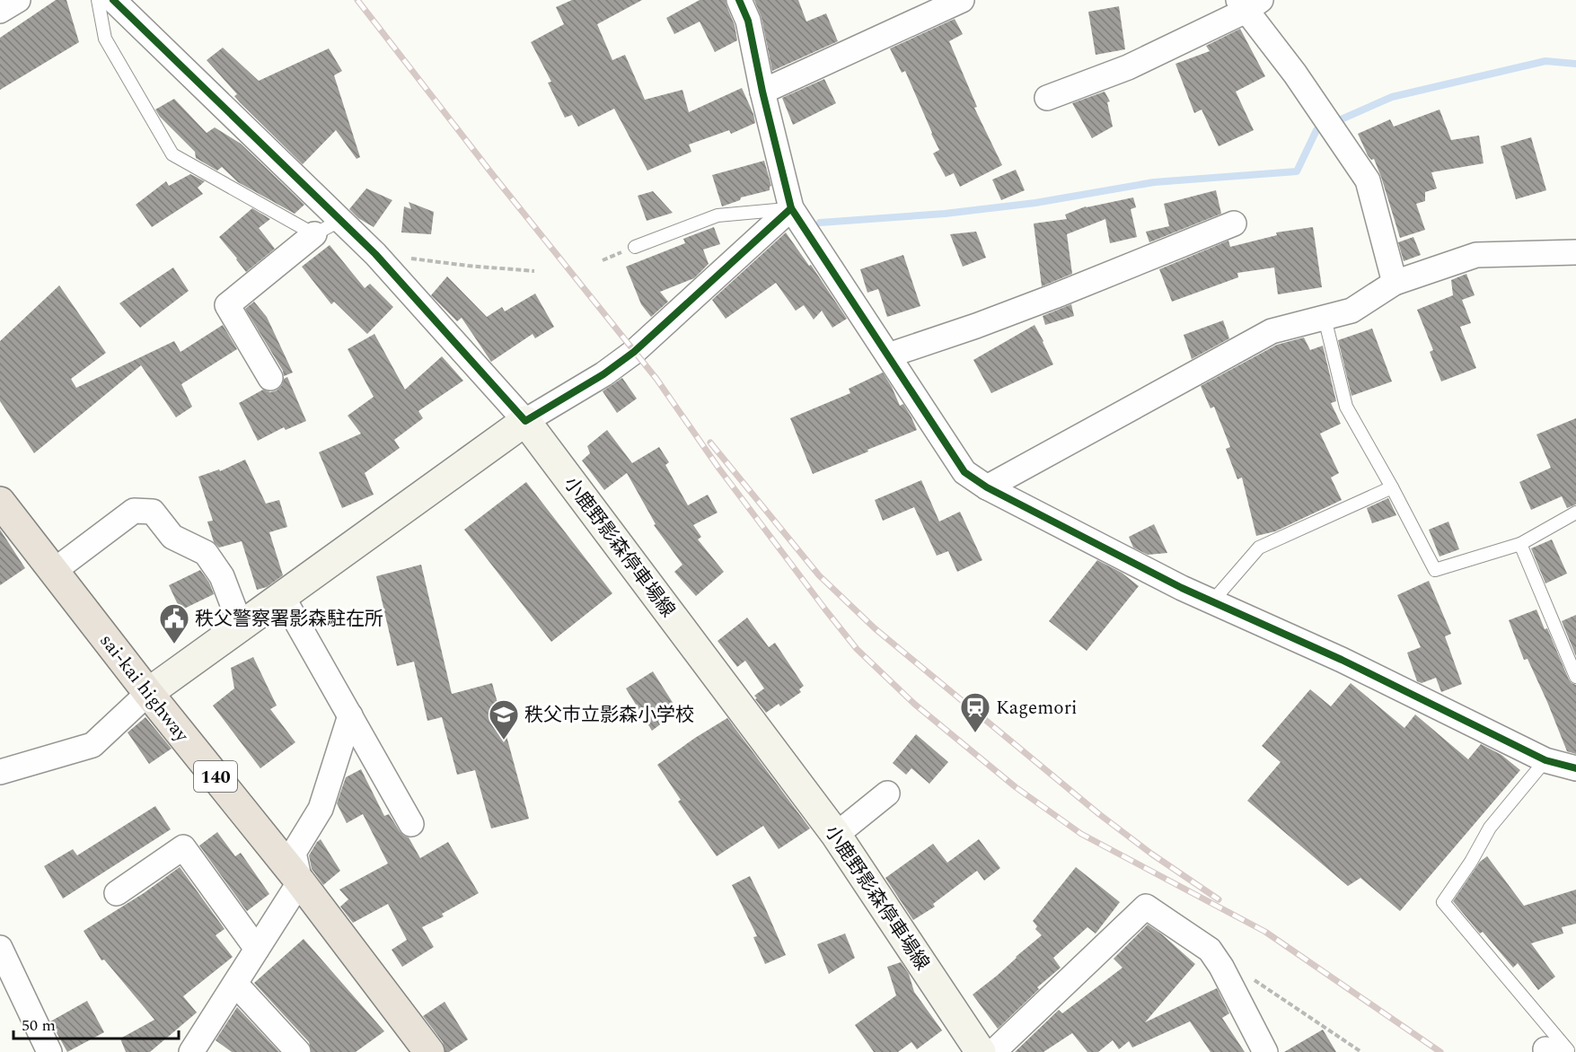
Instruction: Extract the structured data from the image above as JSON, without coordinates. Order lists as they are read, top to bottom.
{
  "streets": {
    "highway": ["sai-kai highway", "140"],
    "main road": ["小鹿野影森停車場線"]
  },
  "places": {
    "public building": ["秩父警察署影森駐在所"],
    "station": ["Kagemori"],
    "school or university": ["秩父市立影森小学校"]
  },
  "scale_bar": "50 m"
}
